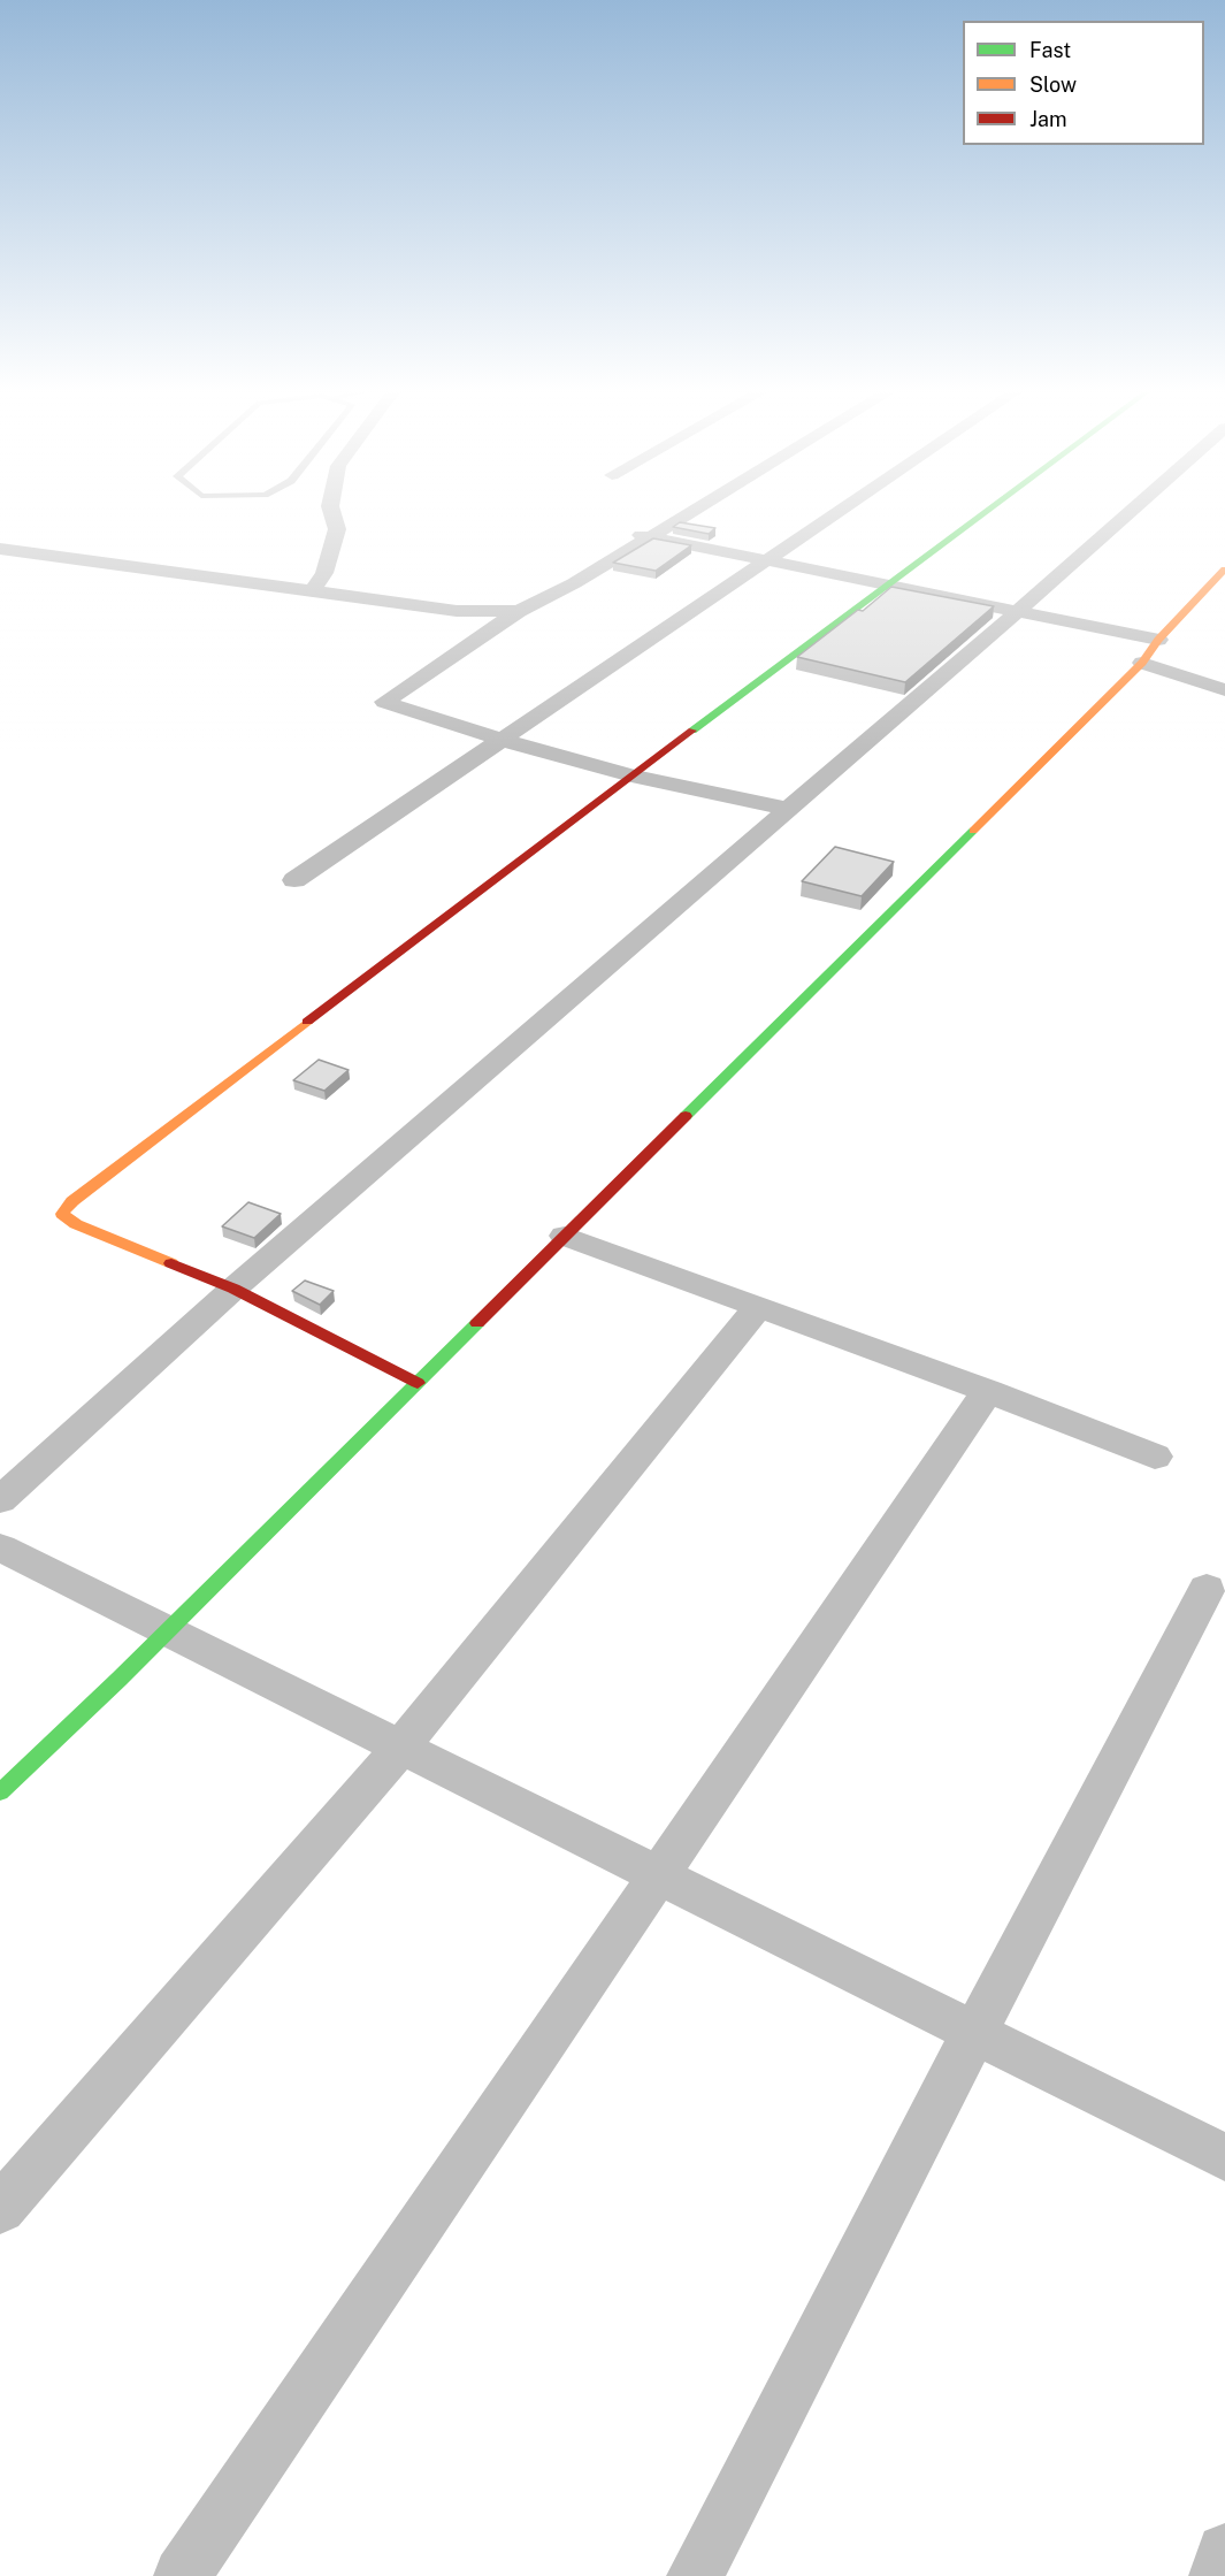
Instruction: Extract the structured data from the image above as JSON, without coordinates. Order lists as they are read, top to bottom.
{
  "legend": ["Fast", "Slow", "Jam"]
}
